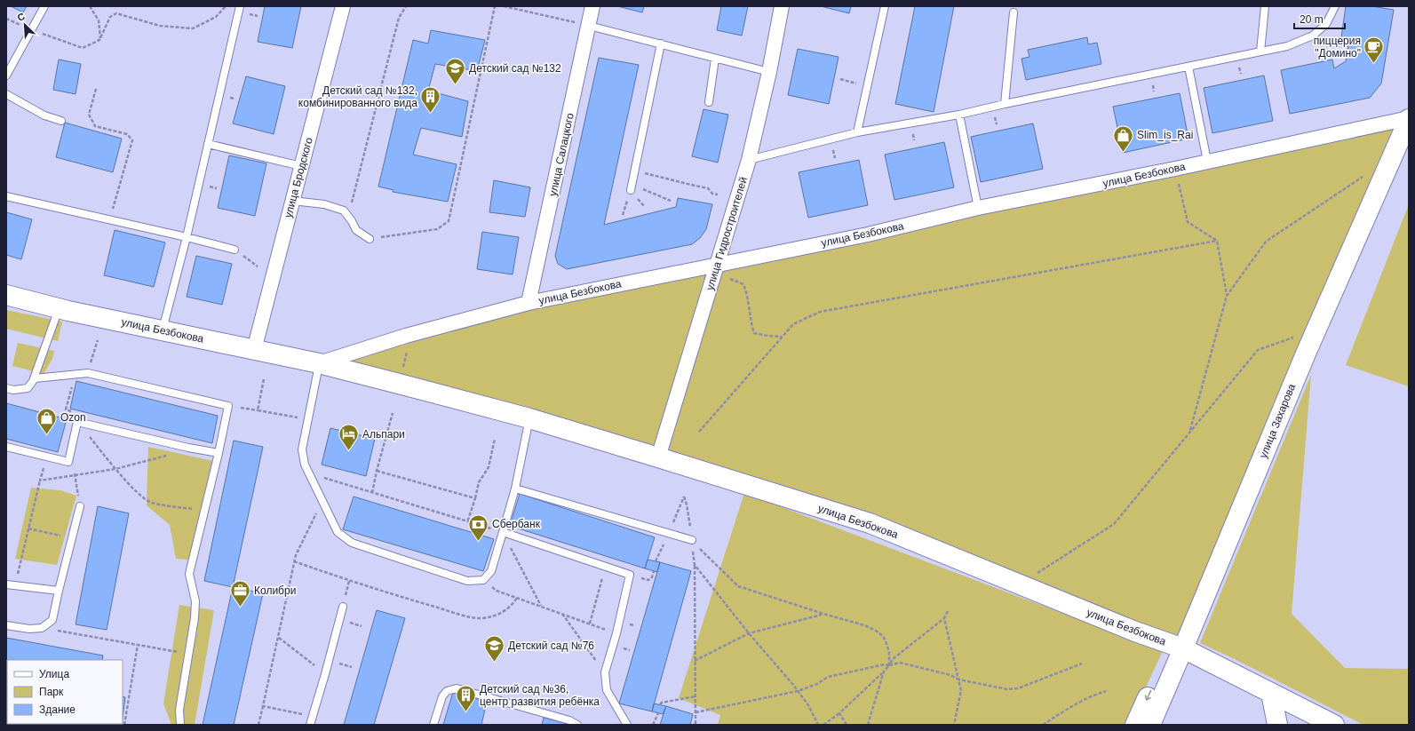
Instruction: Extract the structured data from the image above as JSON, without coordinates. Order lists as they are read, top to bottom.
{
  "streets": {
    "street": [
      "улица Салацкого",
      "улица Безбокова",
      "улица Бродского",
      "улица Гидростроителей",
      "улица Захарова"
    ]
  },
  "crossings": [
    ["улица Салацкого", "улица Безбокова"],
    ["улица Безбокова", "улица Бродского"],
    ["улица Безбокова", "улица Гидростроителей"],
    ["улица Безбокова", "улица Захарова"]
  ],
  "places": {
    "cafe": ["пиццерия \"Домино\""],
    "school or university": ["Детский сад №132", "Детский сад №76"],
    "building": ["Детский сад №132, комбинированного вида", "Детский сад №36, центр развития ребёнка"],
    "shop": ["Slim_is_Rai", "Ozon"],
    "hotel": ["Альпари"],
    "bank": ["Сбербанк"],
    "office": ["Колибри"]
  },
  "legend": ["Улица", "Парк", "Здание"],
  "scale_bar": "20 m",
  "north": "top left"
}
